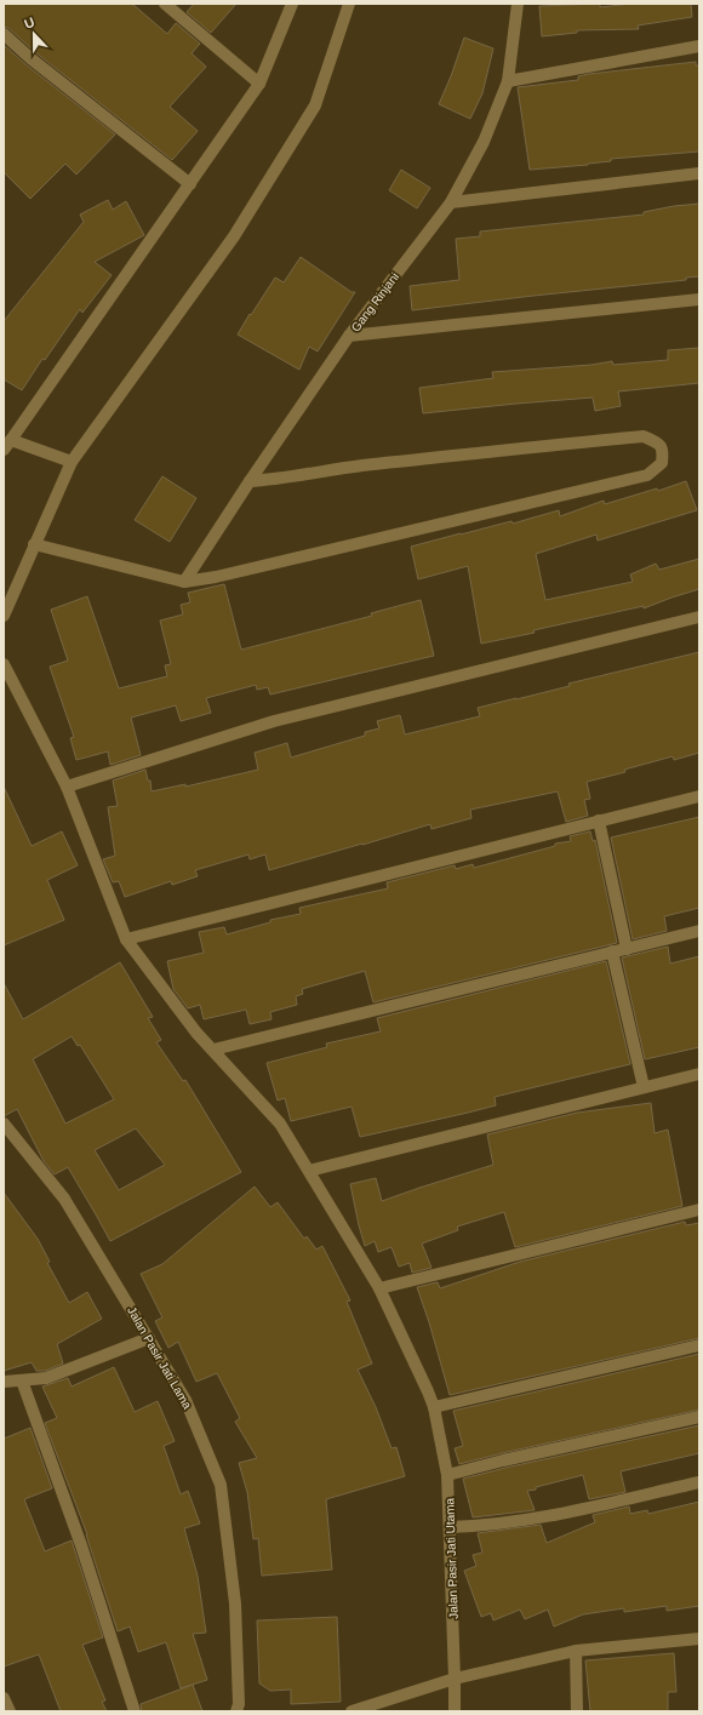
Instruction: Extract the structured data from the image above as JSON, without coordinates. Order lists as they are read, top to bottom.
{
  "streets": {
    "street": ["Gang Rinjani", "Jalan Pasir Jati Lama", "Jalan Pasir Jati Utama"]
  },
  "north": "top"
}
